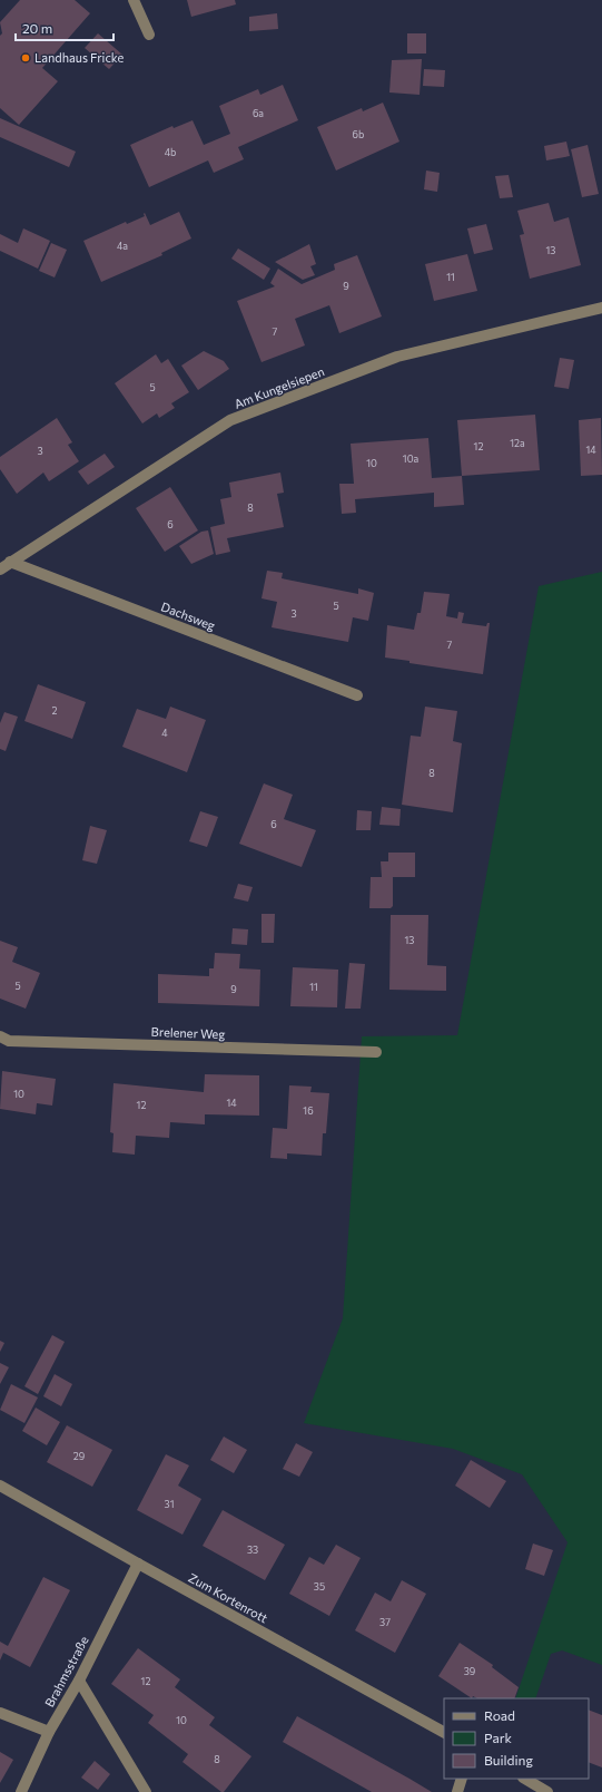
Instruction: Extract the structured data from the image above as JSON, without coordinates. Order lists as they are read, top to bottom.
{
  "streets": {
    "street": [
      "Am Kungelsiepen",
      "Dachsweg",
      "Brelener Weg",
      "Zum Kortenrott",
      "Brahmsstraße"
    ]
  },
  "crossings": [
    ["Am Kungelsiepen", "Dachsweg"],
    ["Zum Kortenrott", "Brahmsstraße"]
  ],
  "places": ["Landhaus Fricke"],
  "house_numbers": [
    "6a",
    "6b",
    "4b",
    "4a",
    "13",
    "11",
    "9",
    "7",
    "5",
    "12a",
    "12",
    "14",
    "3",
    "10a",
    "10",
    "8",
    "6",
    "5",
    "3",
    "7",
    "2",
    "4",
    "8",
    "6",
    "13",
    "5",
    "11",
    "9",
    "10",
    "14",
    "12",
    "16",
    "29",
    "31",
    "33",
    "35",
    "37",
    "39",
    "12",
    "10",
    "8"
  ],
  "legend": ["Road", "Park", "Building"],
  "scale_bar": "20 m"
}
